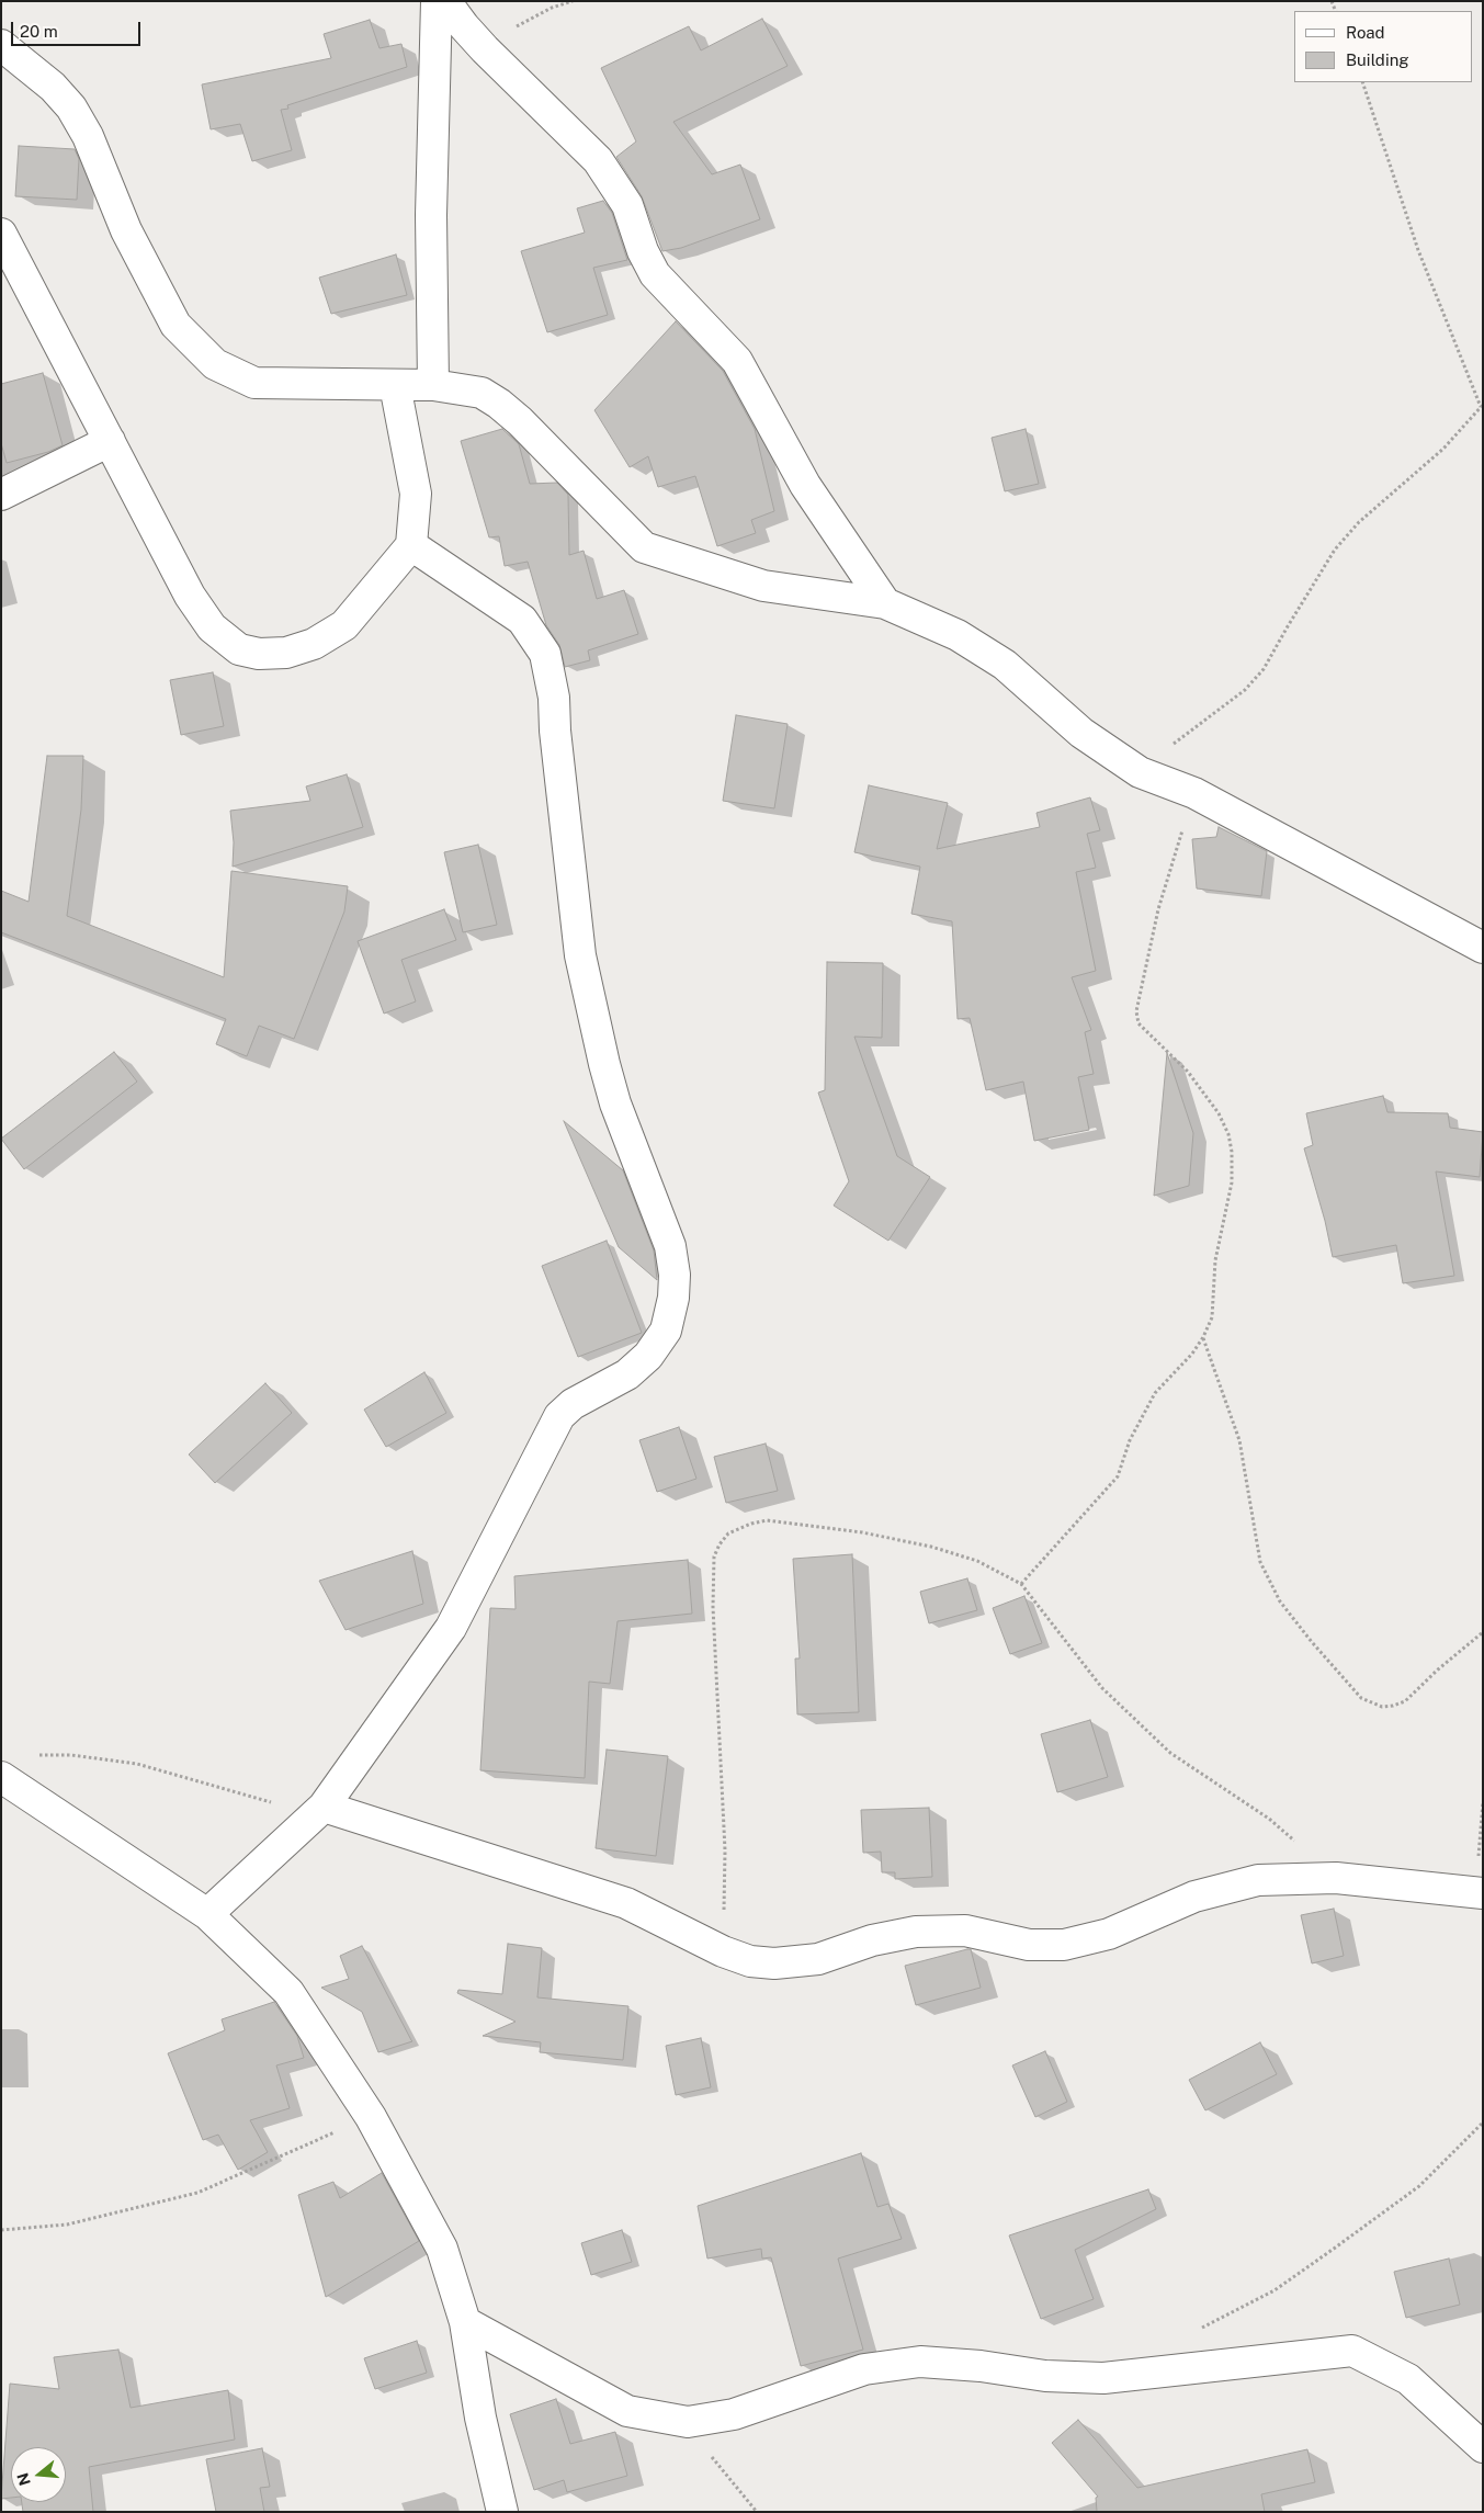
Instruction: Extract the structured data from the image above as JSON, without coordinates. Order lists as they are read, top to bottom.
{
  "legend": ["Road", "Building"],
  "scale_bar": "20 m",
  "north": "left"
}
